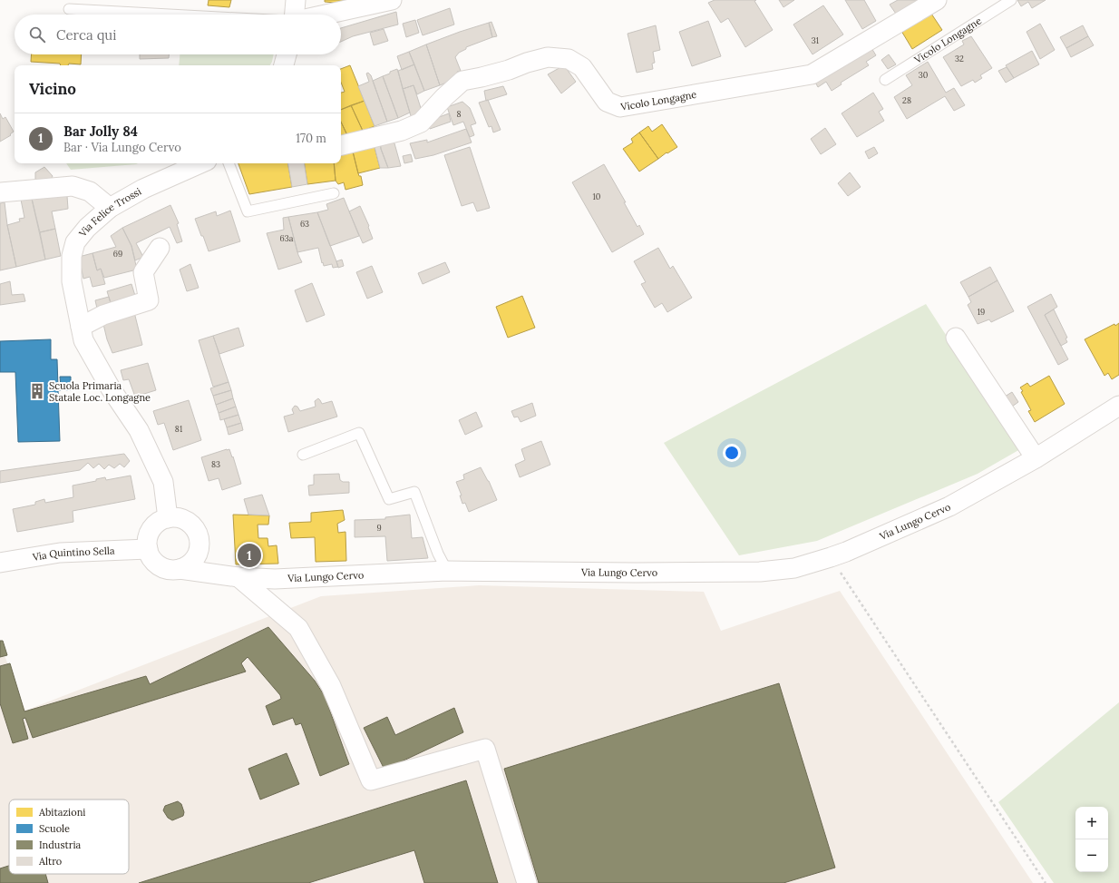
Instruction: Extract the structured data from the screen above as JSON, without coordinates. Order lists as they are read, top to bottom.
{
  "streets": {
    "street": [
      "Vicolo Longagne",
      "Via Felice Trossi",
      "Via Lungo Cervo",
      "Via Quintino Sella"
    ]
  },
  "crossings": [
    ["Via Felice Trossi", "Via Lungo Cervo"],
    ["Via Felice Trossi", "Via Quintino Sella"],
    ["Via Lungo Cervo", "Via Quintino Sella"]
  ],
  "places": {
    "building": ["Scuola Primaria Statale Loc. Longagne"]
  },
  "house_numbers": [
    "31",
    "32",
    "30",
    "28",
    "8",
    "10",
    "63",
    "63a",
    "69",
    "19",
    "81",
    "83",
    "9"
  ],
  "legend": [
    "Abitazioni",
    "Scuole",
    "Industria",
    "Altro"
  ],
  "page": {
    "search": "Cerca qui",
    "heading": "Vicino",
    "list": [
      {
        "mark": "1",
        "name": "Bar Jolly 84",
        "note": "Bar · Via Lungo Cervo",
        "value": "170 m"
      }
    ],
    "pins": "1",
    "map_buttons": ["+", "−"]
  }
}
